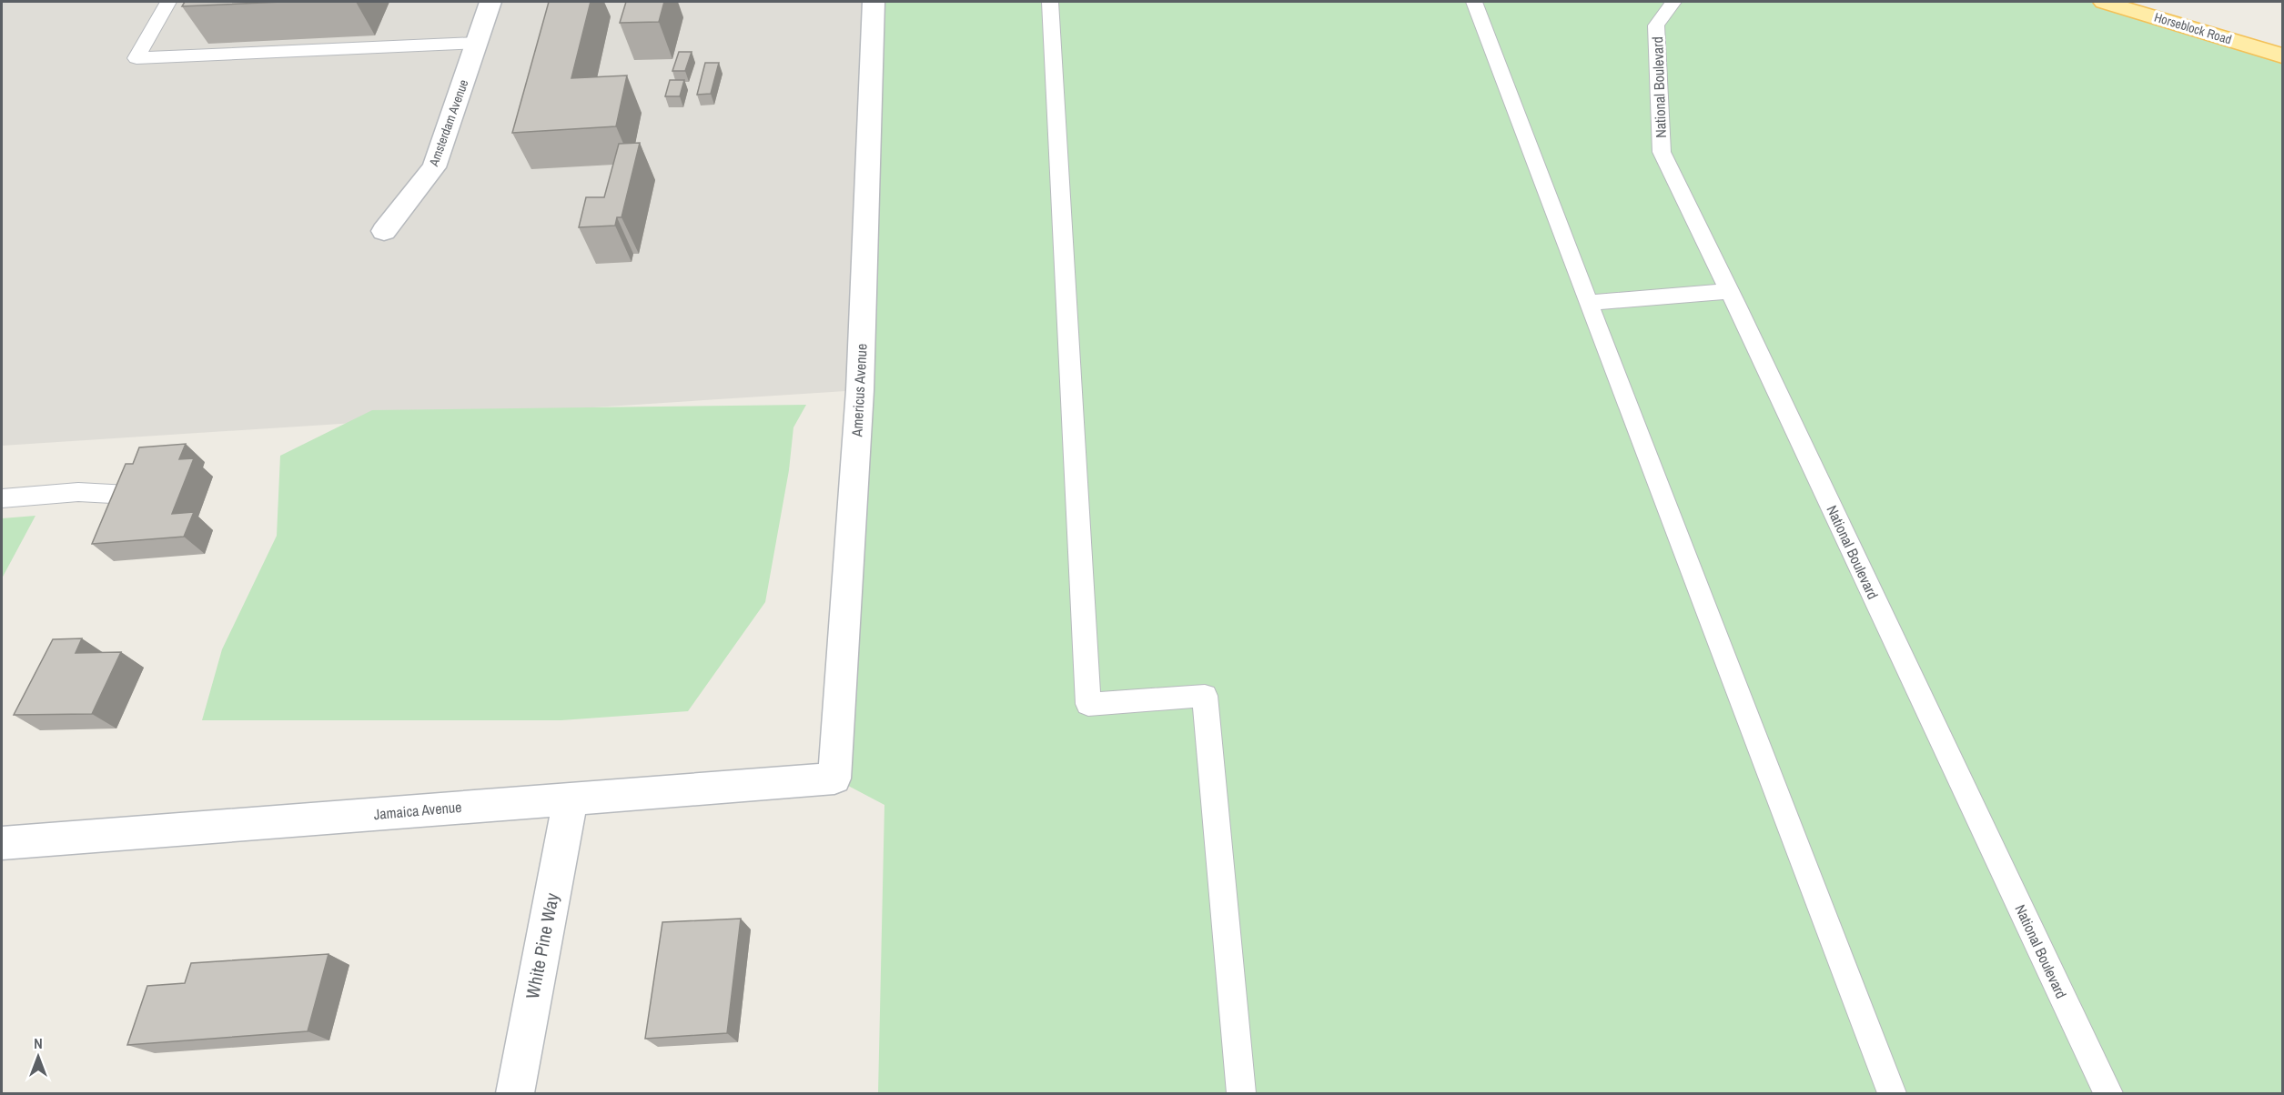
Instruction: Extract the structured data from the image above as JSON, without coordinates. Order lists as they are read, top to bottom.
{
  "streets": {
    "main road": ["Horseblock Road"],
    "street": [
      "Amsterdam Avenue",
      "Americus Avenue",
      "Jamaica Avenue",
      "White Pine Way"
    ],
    "lane": ["National Boulevard"]
  },
  "crossings": [
    ["Americus Avenue", "Jamaica Avenue"],
    ["Jamaica Avenue", "White Pine Way"]
  ],
  "north": "top"
}
